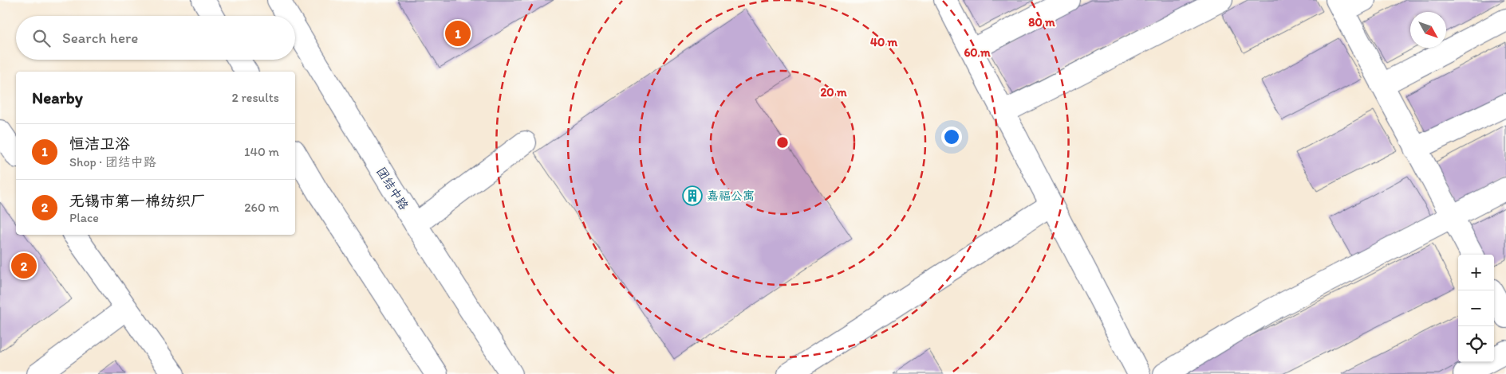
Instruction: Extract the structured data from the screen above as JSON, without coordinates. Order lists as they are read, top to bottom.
{
  "streets": {
    "street": ["团结中路"]
  },
  "places": {
    "building": ["嘉福公寓"]
  },
  "north": "bottom right",
  "page": {
    "search": "Search here",
    "pins": ["1", "2"],
    "heading": ["Nearby", "2 results"],
    "list": [
      {
        "mark": "1",
        "name": "恒洁卫浴",
        "note": "Shop · 团结中路",
        "value": "140 m"
      },
      {
        "mark": "2",
        "name": "无锡市第一棉纺织厂",
        "note": "Place",
        "value": "260 m"
      }
    ],
    "map_buttons": ["+", "−"]
  },
  "rings": [
    "80 m",
    "40 m",
    "60 m",
    "20 m"
  ]
}
